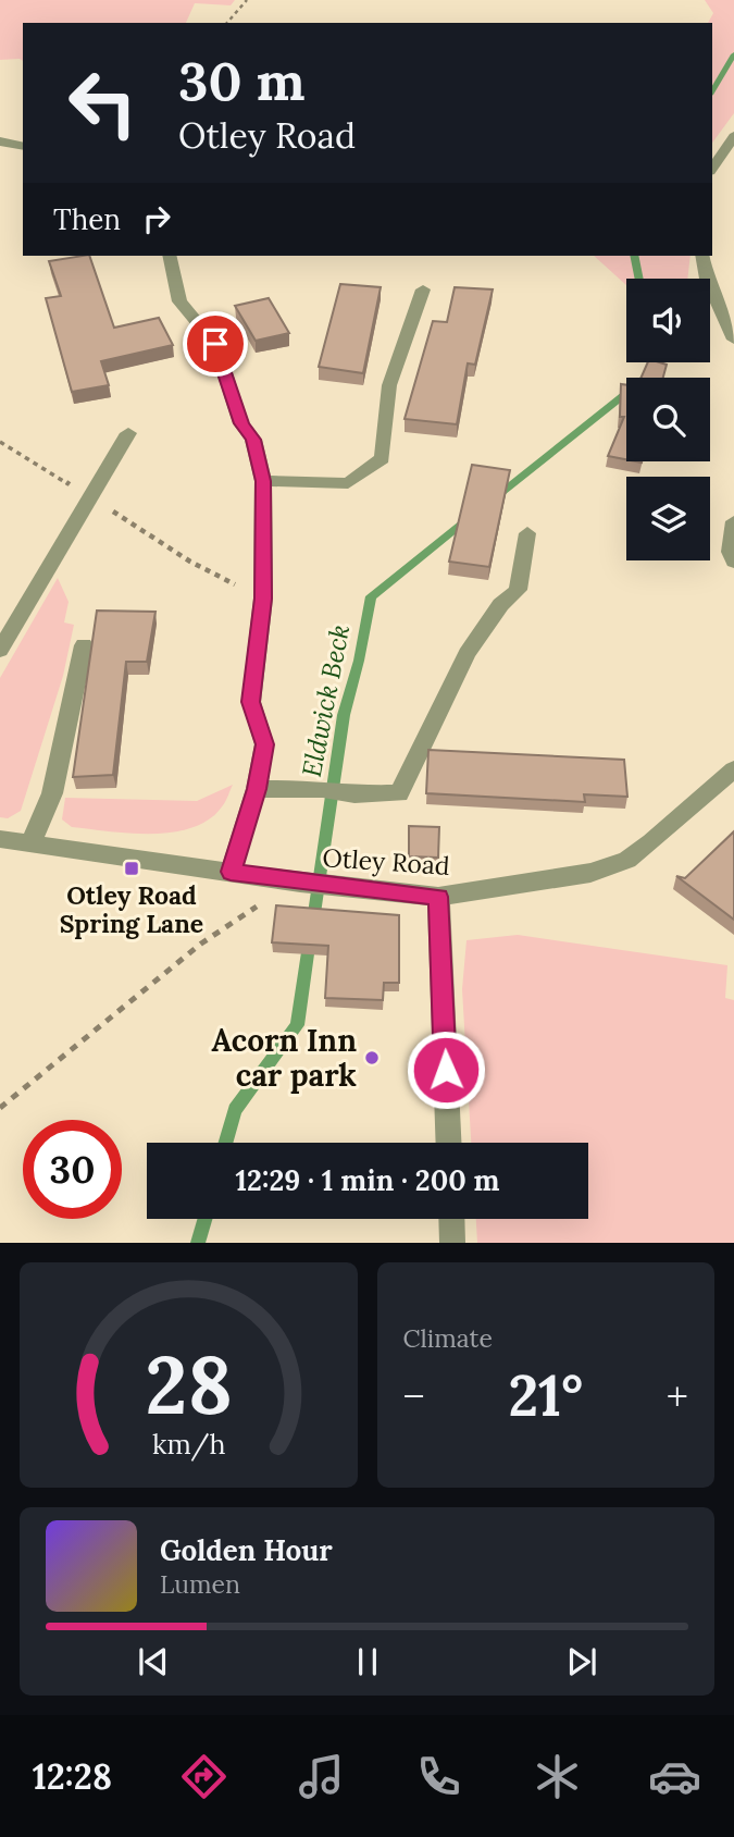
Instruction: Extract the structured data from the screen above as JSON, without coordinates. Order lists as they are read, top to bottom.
{
  "streets": {
    "street": ["Otley Road"]
  },
  "water": ["Eldwick Beck"],
  "places": {
    "transit": ["Otley Road Spring Lane"],
    "other": ["Acorn Inn car park"]
  },
  "page": {
    "turn": ["30 m", "Otley Road"],
    "then": "Then",
    "limit": "30",
    "trip": "12:29 · 1 min · 200 m",
    "tile": "Climate",
    "heat": ["−", "21°", "+"],
    "song": ["Golden Hour", "Lumen"],
    "tabs": "12:28",
    "gauge": ["28", "km/h"]
  }
}
